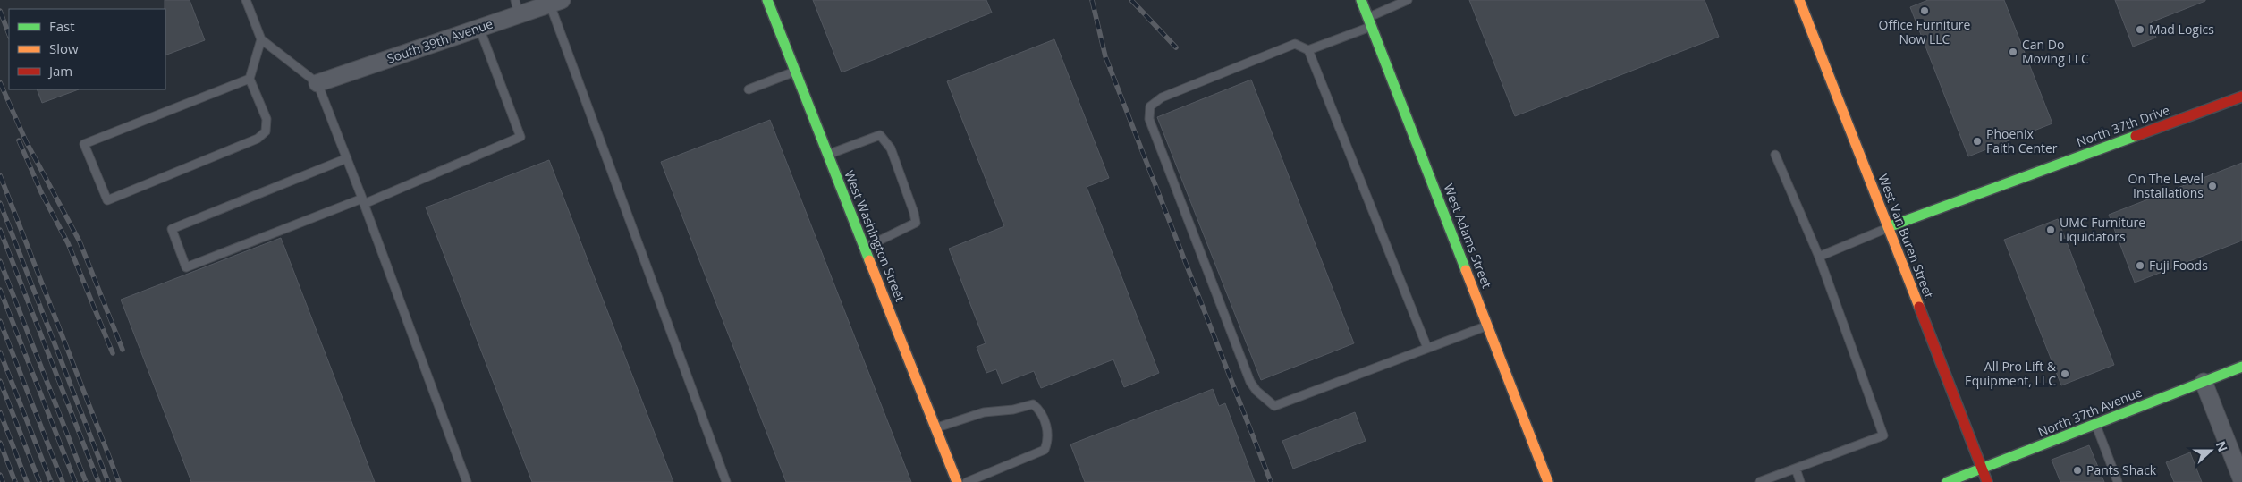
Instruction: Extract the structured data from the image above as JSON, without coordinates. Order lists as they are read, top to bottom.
{
  "streets": {
    "street": [
      "South 39th Avenue",
      "North 37th Drive",
      "West Washington Street",
      "West Adams Street",
      "West Van Buren Street",
      "North 37th Avenue"
    ]
  },
  "crossings": [
    ["North 37th Drive", "West Van Buren Street"],
    ["West Van Buren Street", "North 37th Avenue"]
  ],
  "places": [
    "Office Furniture Now LLC",
    "Mad Logics",
    "Can Do Moving LLC",
    "Phoenix Faith Center",
    "On The Level Installations",
    "UMC Furniture Liquidators",
    "Fuji Foods",
    "All Pro Lift & Equipment, LLC",
    "Pants Shack"
  ],
  "legend": ["Fast", "Slow", "Jam"],
  "north": "right"
}
